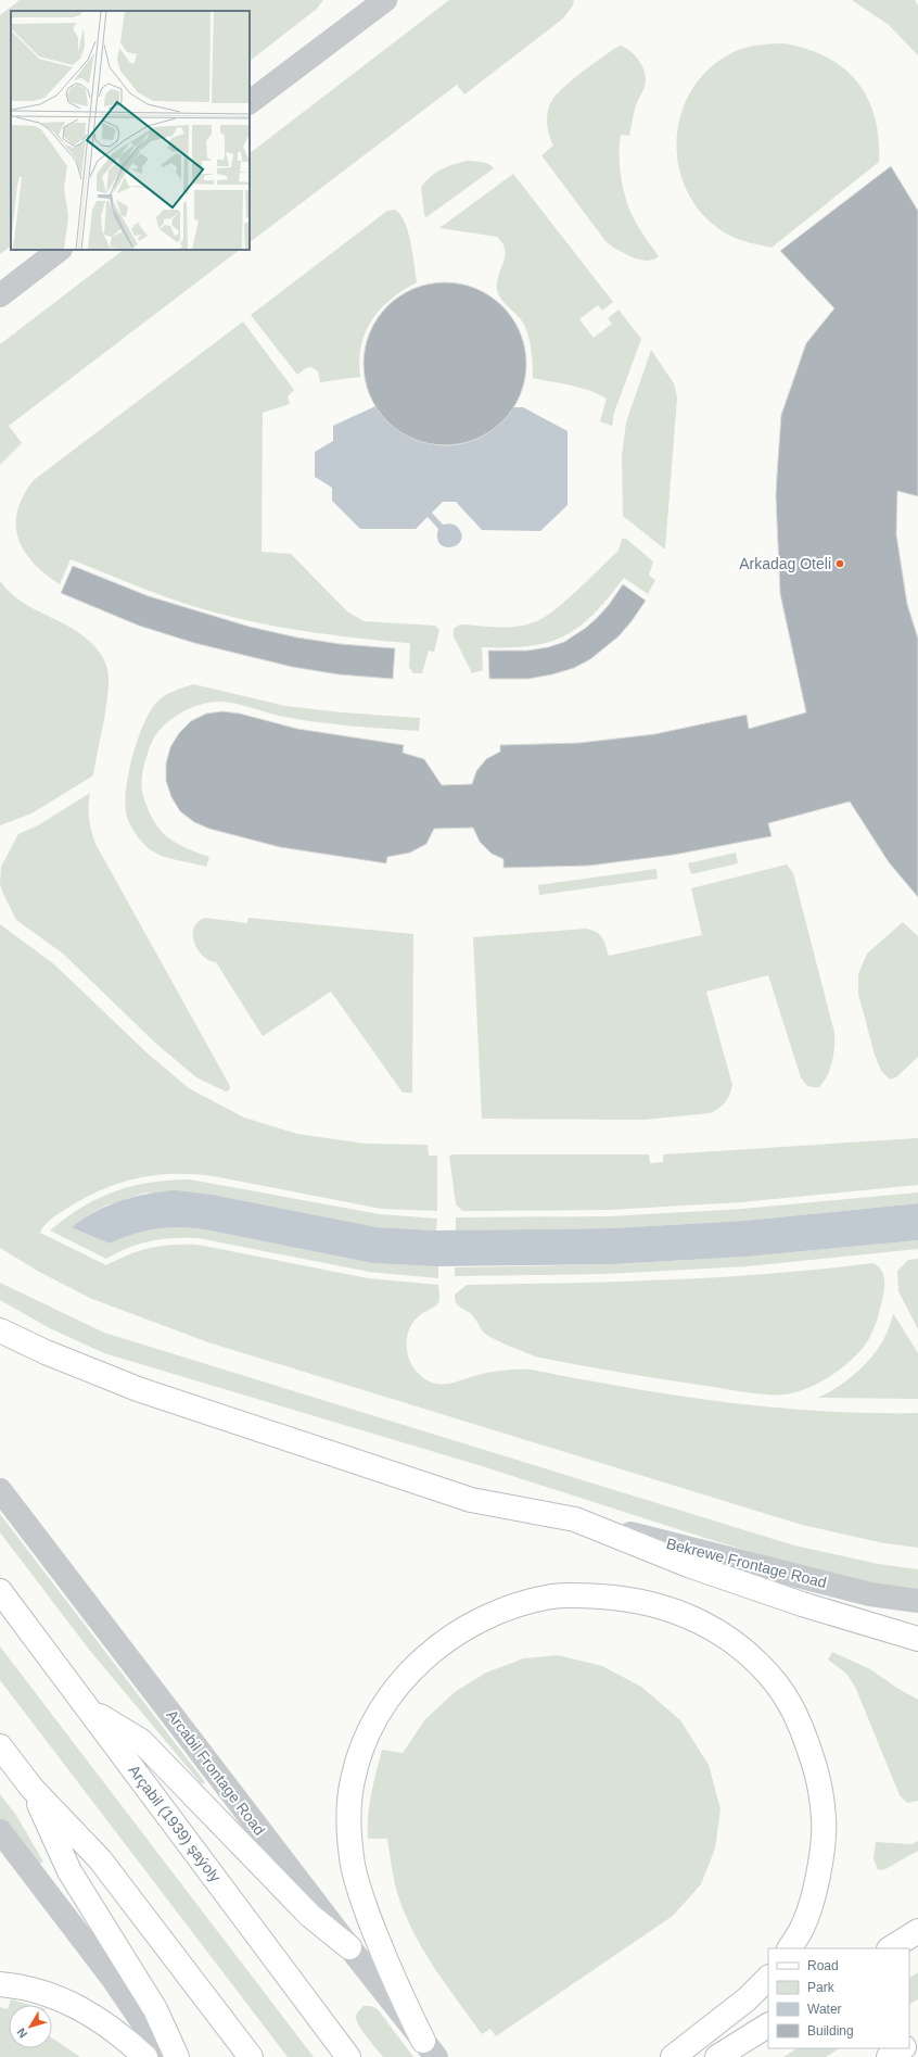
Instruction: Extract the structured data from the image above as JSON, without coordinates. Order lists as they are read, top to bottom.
{
  "streets": {
    "main road": ["Arçabil (1939) şaýoly"],
    "street": ["Bekrewe Frontage Road", "Arcabil Frontage Road"]
  },
  "places": ["Arkadag Oteli"],
  "legend": [
    "Road",
    "Park",
    "Water",
    "Building"
  ],
  "north": "bottom left"
}
